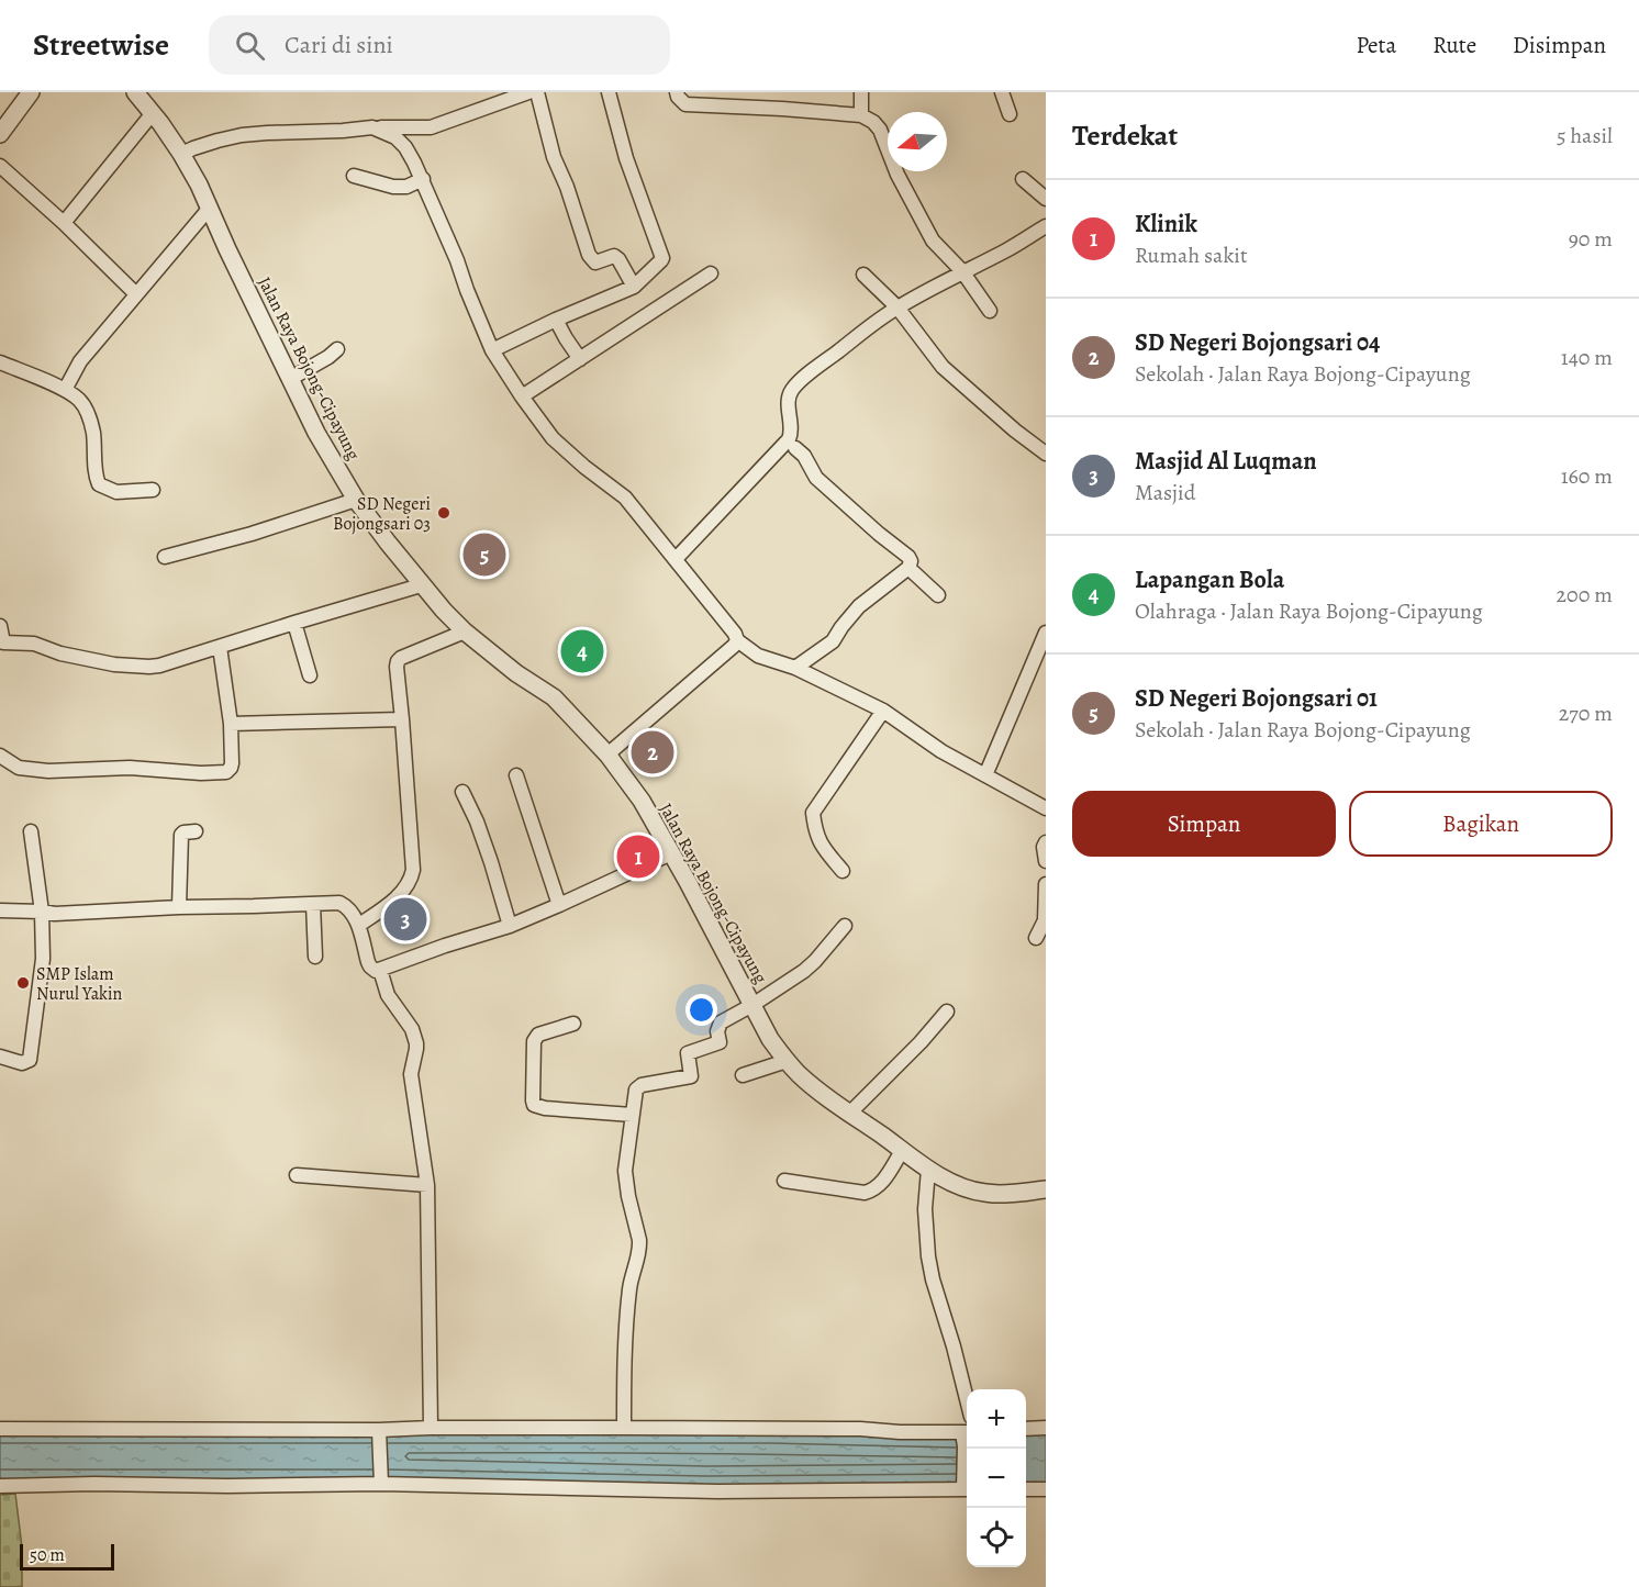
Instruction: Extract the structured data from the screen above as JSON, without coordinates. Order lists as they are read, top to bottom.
{
  "streets": {
    "street": ["Jalan Raya Bojong-Cipayung"]
  },
  "places": ["SD Negeri Bojongsari 03", "SMP Islam Nurul Yakin"],
  "scale_bar": "50 m",
  "north": "left",
  "page": {
    "header": "Streetwise",
    "search": "Cari di sini",
    "nav": ["Peta", "Rute", "Disimpan"],
    "heading": ["Terdekat", "5 hasil"],
    "list": [
      {
        "mark": "1",
        "name": "Klinik",
        "note": "Rumah sakit",
        "value": "90 m"
      },
      {
        "mark": "2",
        "name": "SD Negeri Bojongsari 04",
        "note": "Sekolah · Jalan Raya Bojong-Cipayung",
        "value": "140 m"
      },
      {
        "mark": "3",
        "name": "Masjid Al Luqman",
        "note": "Masjid",
        "value": "160 m"
      },
      {
        "mark": "4",
        "name": "Lapangan Bola",
        "note": "Olahraga · Jalan Raya Bojong-Cipayung",
        "value": "200 m"
      },
      {
        "mark": "5",
        "name": "SD Negeri Bojongsari 01",
        "note": "Sekolah · Jalan Raya Bojong-Cipayung",
        "value": "270 m"
      }
    ],
    "pins": [
      "5",
      "4",
      "2",
      "1",
      "3"
    ],
    "buttons": ["Simpan", "Bagikan"],
    "map_buttons": ["+", "−"],
    "scale": "50 m"
  }
}
